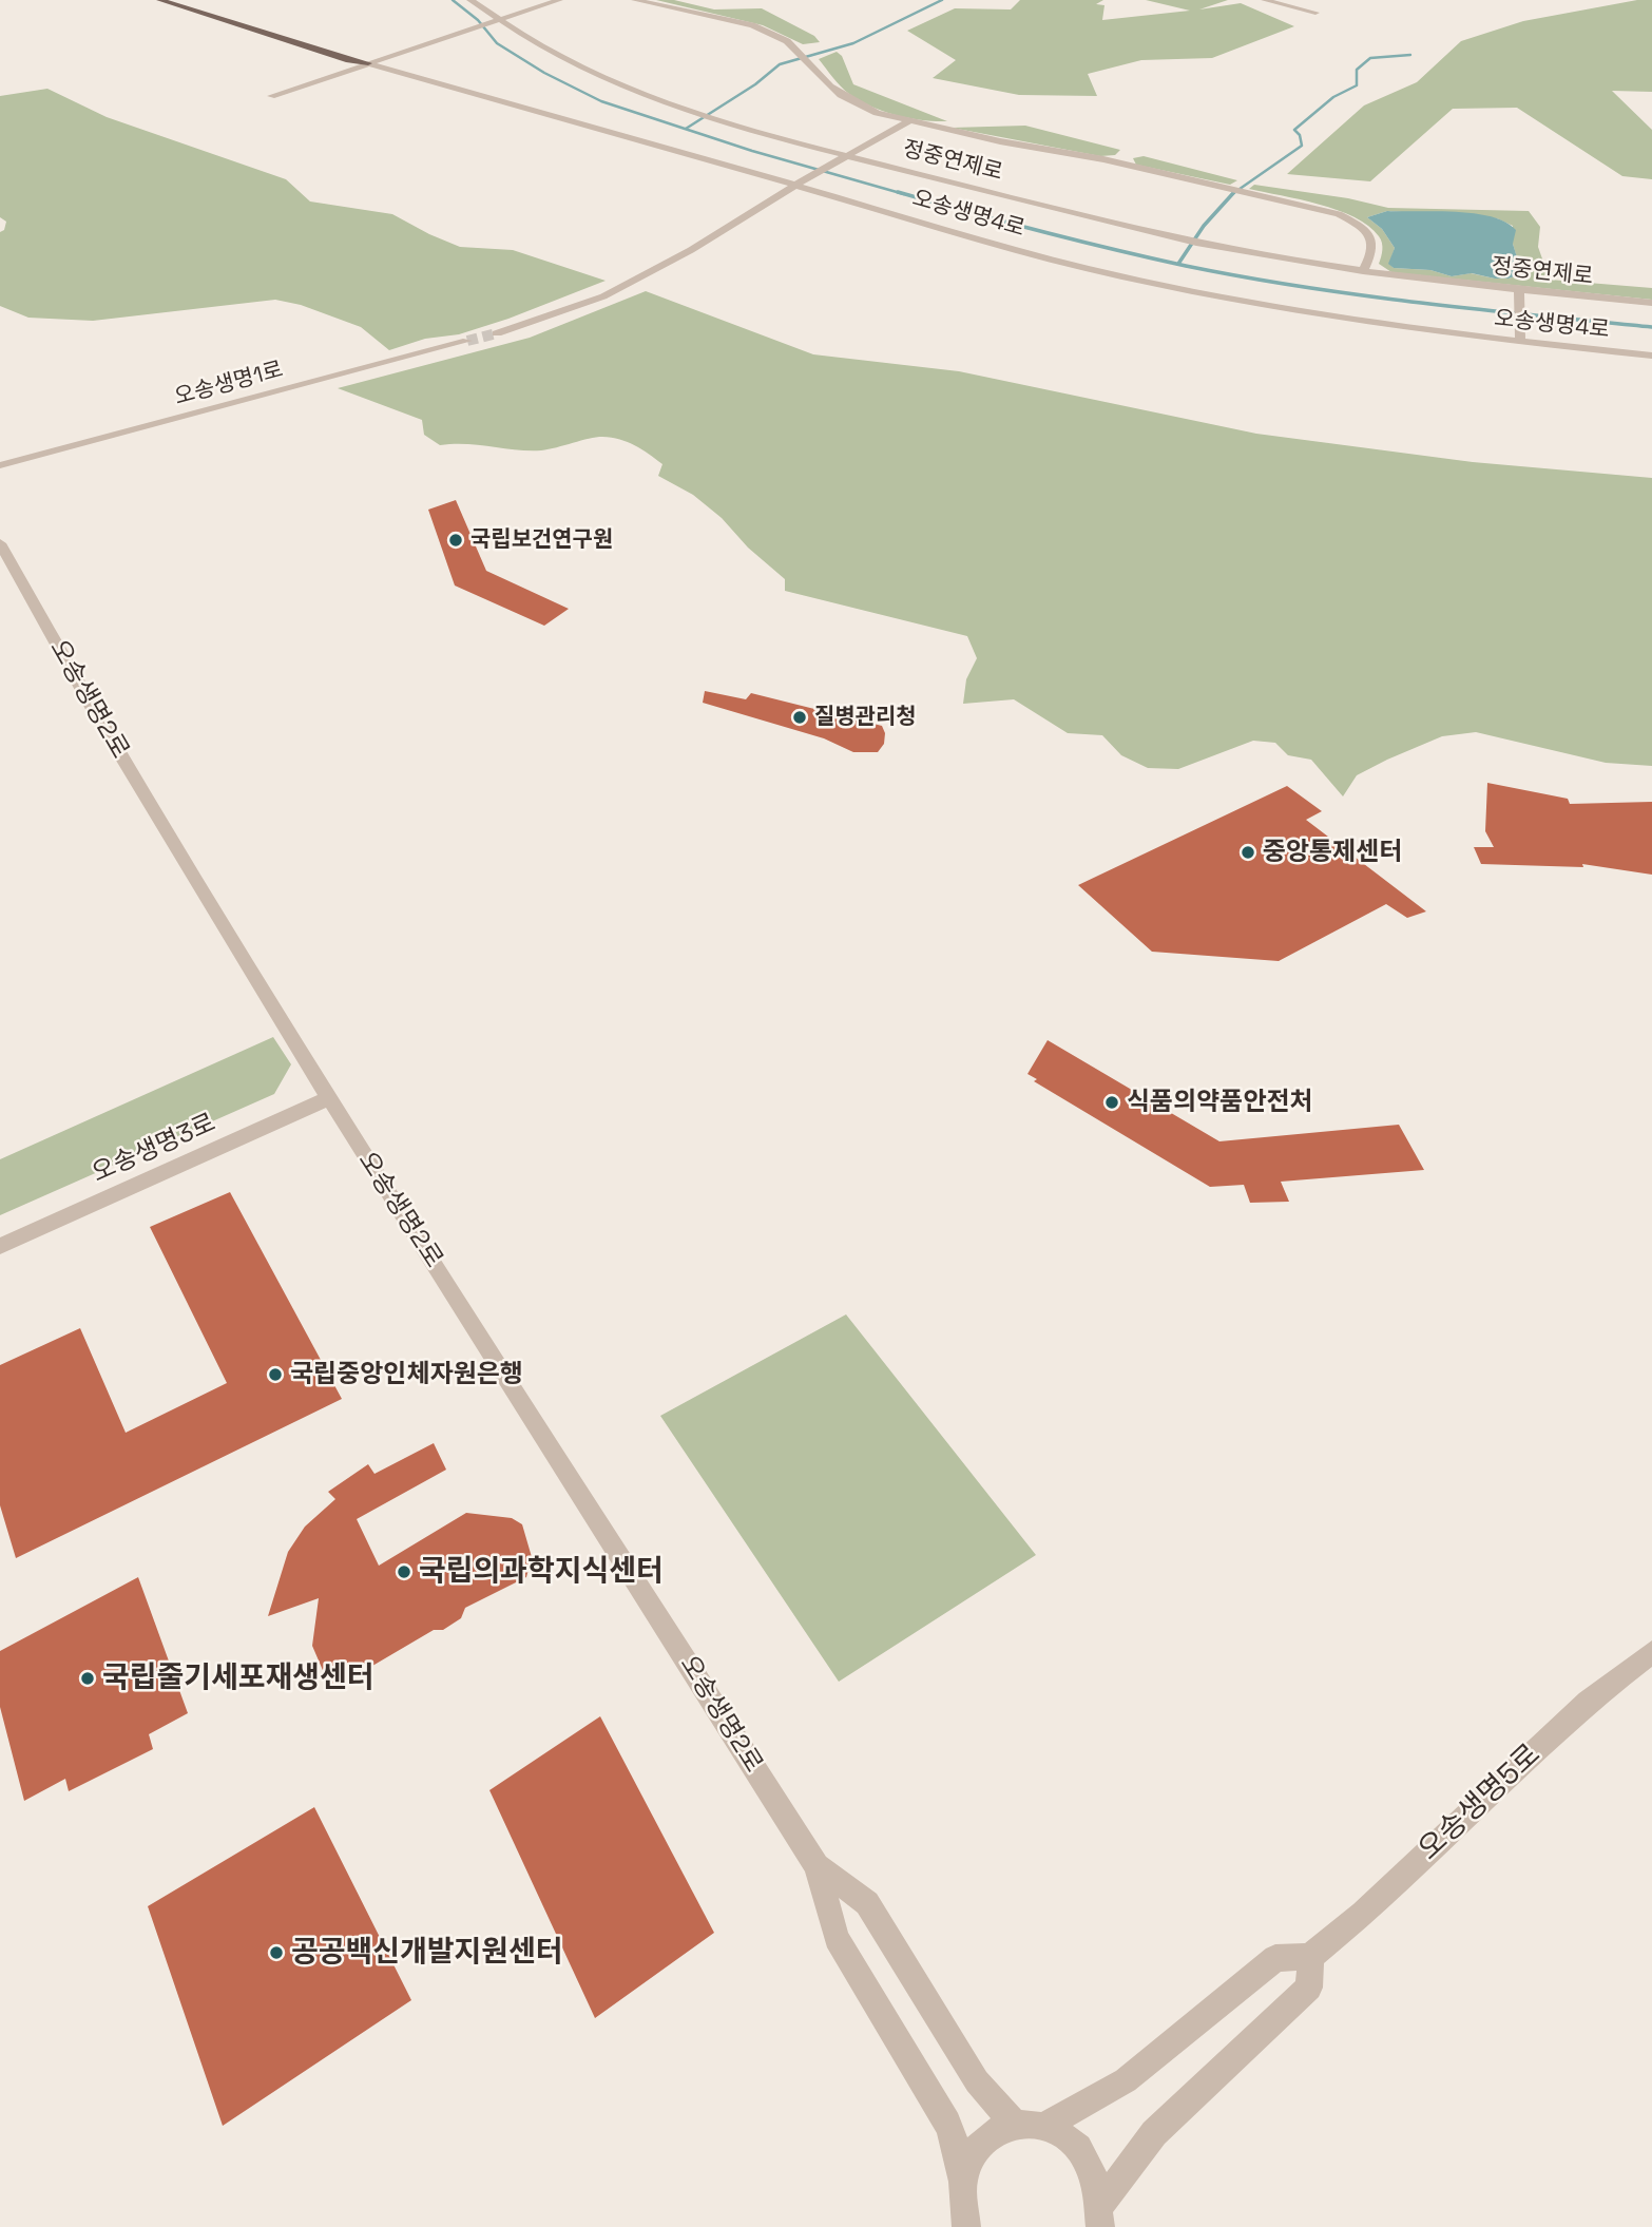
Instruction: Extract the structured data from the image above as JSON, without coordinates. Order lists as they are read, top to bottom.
{
  "streets": {
    "street": [
      "정중연제로",
      "오송생명4로",
      "오송생명1로",
      "오송생명2로",
      "오송생명3로",
      "오송생명5로"
    ]
  },
  "crossings": [
    ["오송생명2로", "오송생명3로"]
  ],
  "places": [
    "국립보건연구원",
    "질병관리청",
    "중앙통제센터",
    "식품의약품안전처",
    "국립중앙인체자원은행",
    "국립의과학지식센터",
    "국립줄기세포재생센터",
    "공공백신개발지원센터"
  ]
}
